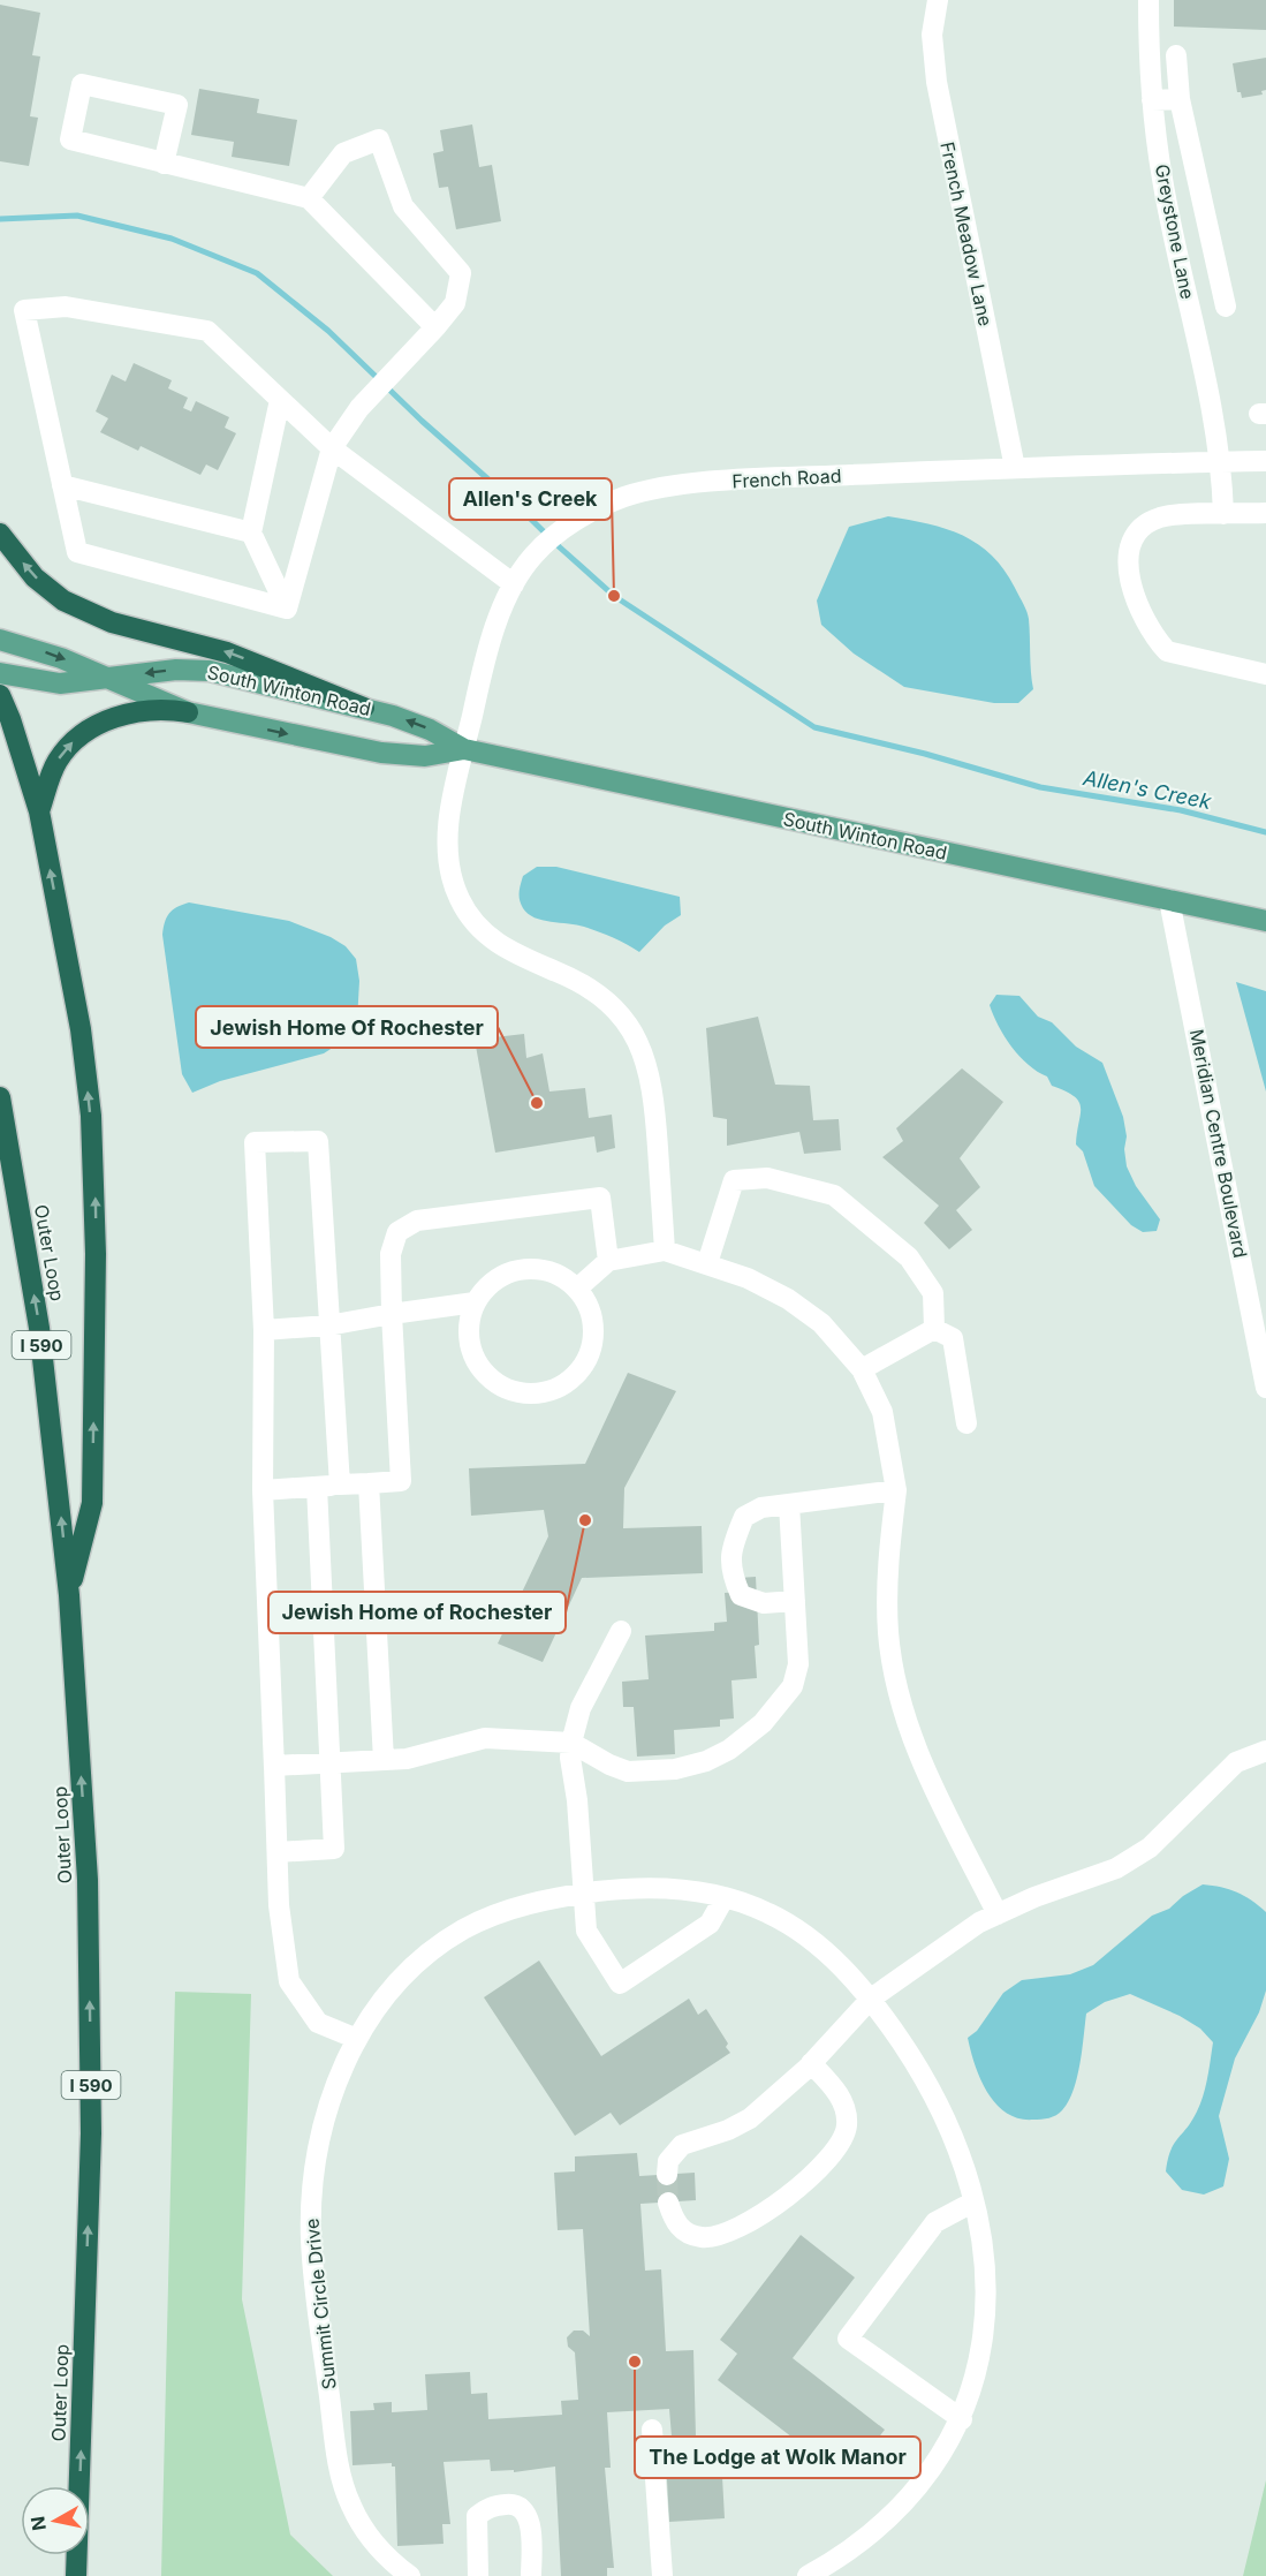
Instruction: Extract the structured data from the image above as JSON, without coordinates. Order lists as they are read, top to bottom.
{
  "streets": {
    "highway": ["Outer Loop", "I 590"],
    "main road": ["South Winton Road"],
    "street": [
      "Greystone Lane",
      "French Meadow Lane",
      "French Road",
      "Meridian Centre Boulevard",
      "Summit Circle Drive"
    ]
  },
  "crossings": [
    ["Greystone Lane", "French Road"],
    ["French Meadow Lane", "French Road"],
    ["French Road", "South Winton Road"],
    ["South Winton Road", "Meridian Centre Boulevard"]
  ],
  "water": ["Allen's Creek"],
  "places": [
    "Allen's Creek",
    "Jewish Home Of Rochester",
    "Jewish Home of Rochester",
    "The Lodge at Wolk Manor"
  ],
  "north": "left"
}
